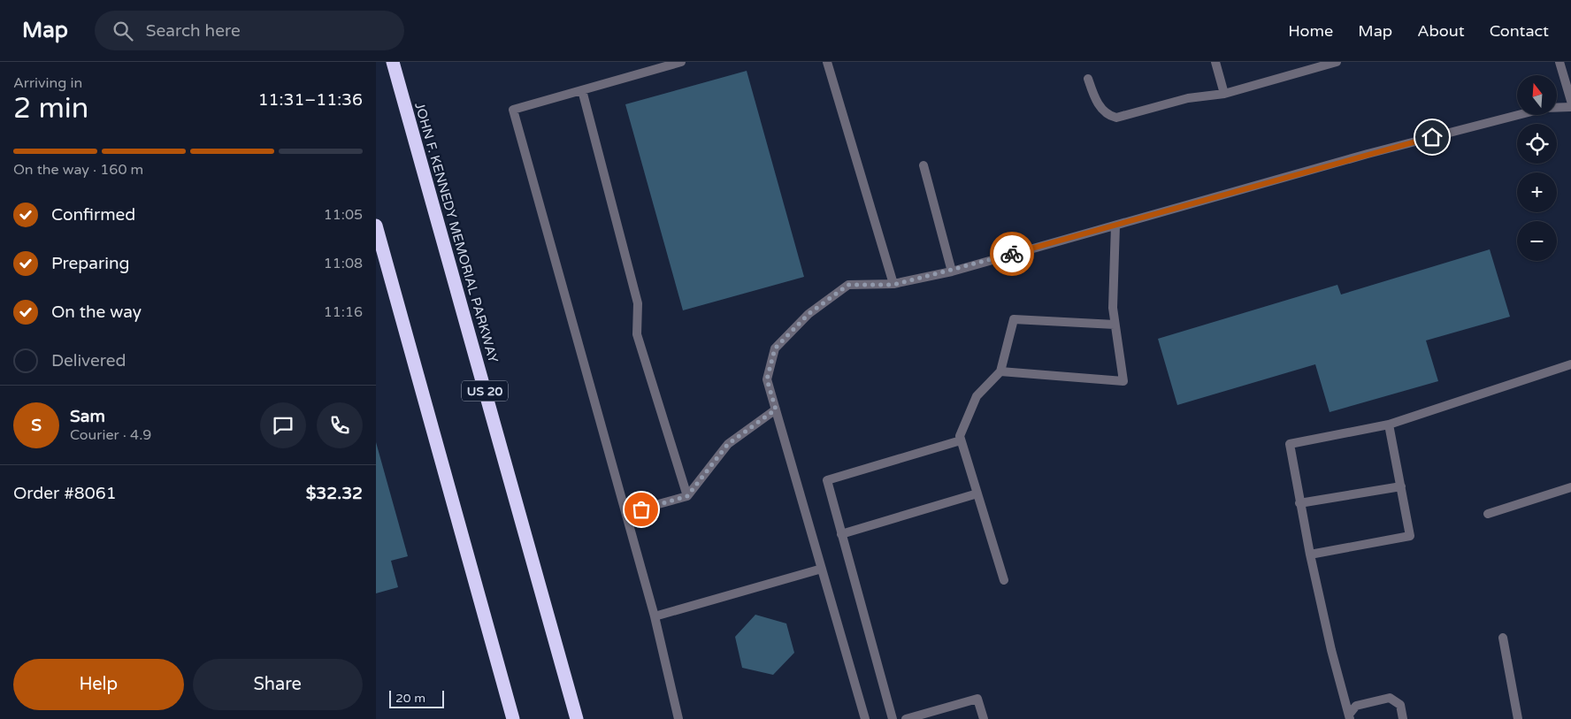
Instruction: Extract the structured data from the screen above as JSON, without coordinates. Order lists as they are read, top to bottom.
{
  "streets": {
    "highway": ["JOHN F. KENNEDY MEMORIAL PARKWAY", "US 20"]
  },
  "scale_bar": "20 m",
  "north": "top",
  "page": {
    "header": "Map",
    "search": "Search here",
    "nav": [
      "Home",
      "Map",
      "About",
      "Contact"
    ],
    "heading": ["2 min", "Arriving in", "11:31–11:36"],
    "panel": [
      "Sam",
      "Courier · 4.9",
      "Order #8061",
      "$32.32"
    ],
    "map_buttons": ["+", "−"],
    "bar": "On the way · 160 m",
    "list": [
      ["Confirmed", "11:05"],
      ["Preparing", "11:08"],
      ["On the way", "11:16"],
      "Delivered"
    ],
    "round": "S",
    "buttons": ["Help", "Share"],
    "scale": "20 m"
  }
}
